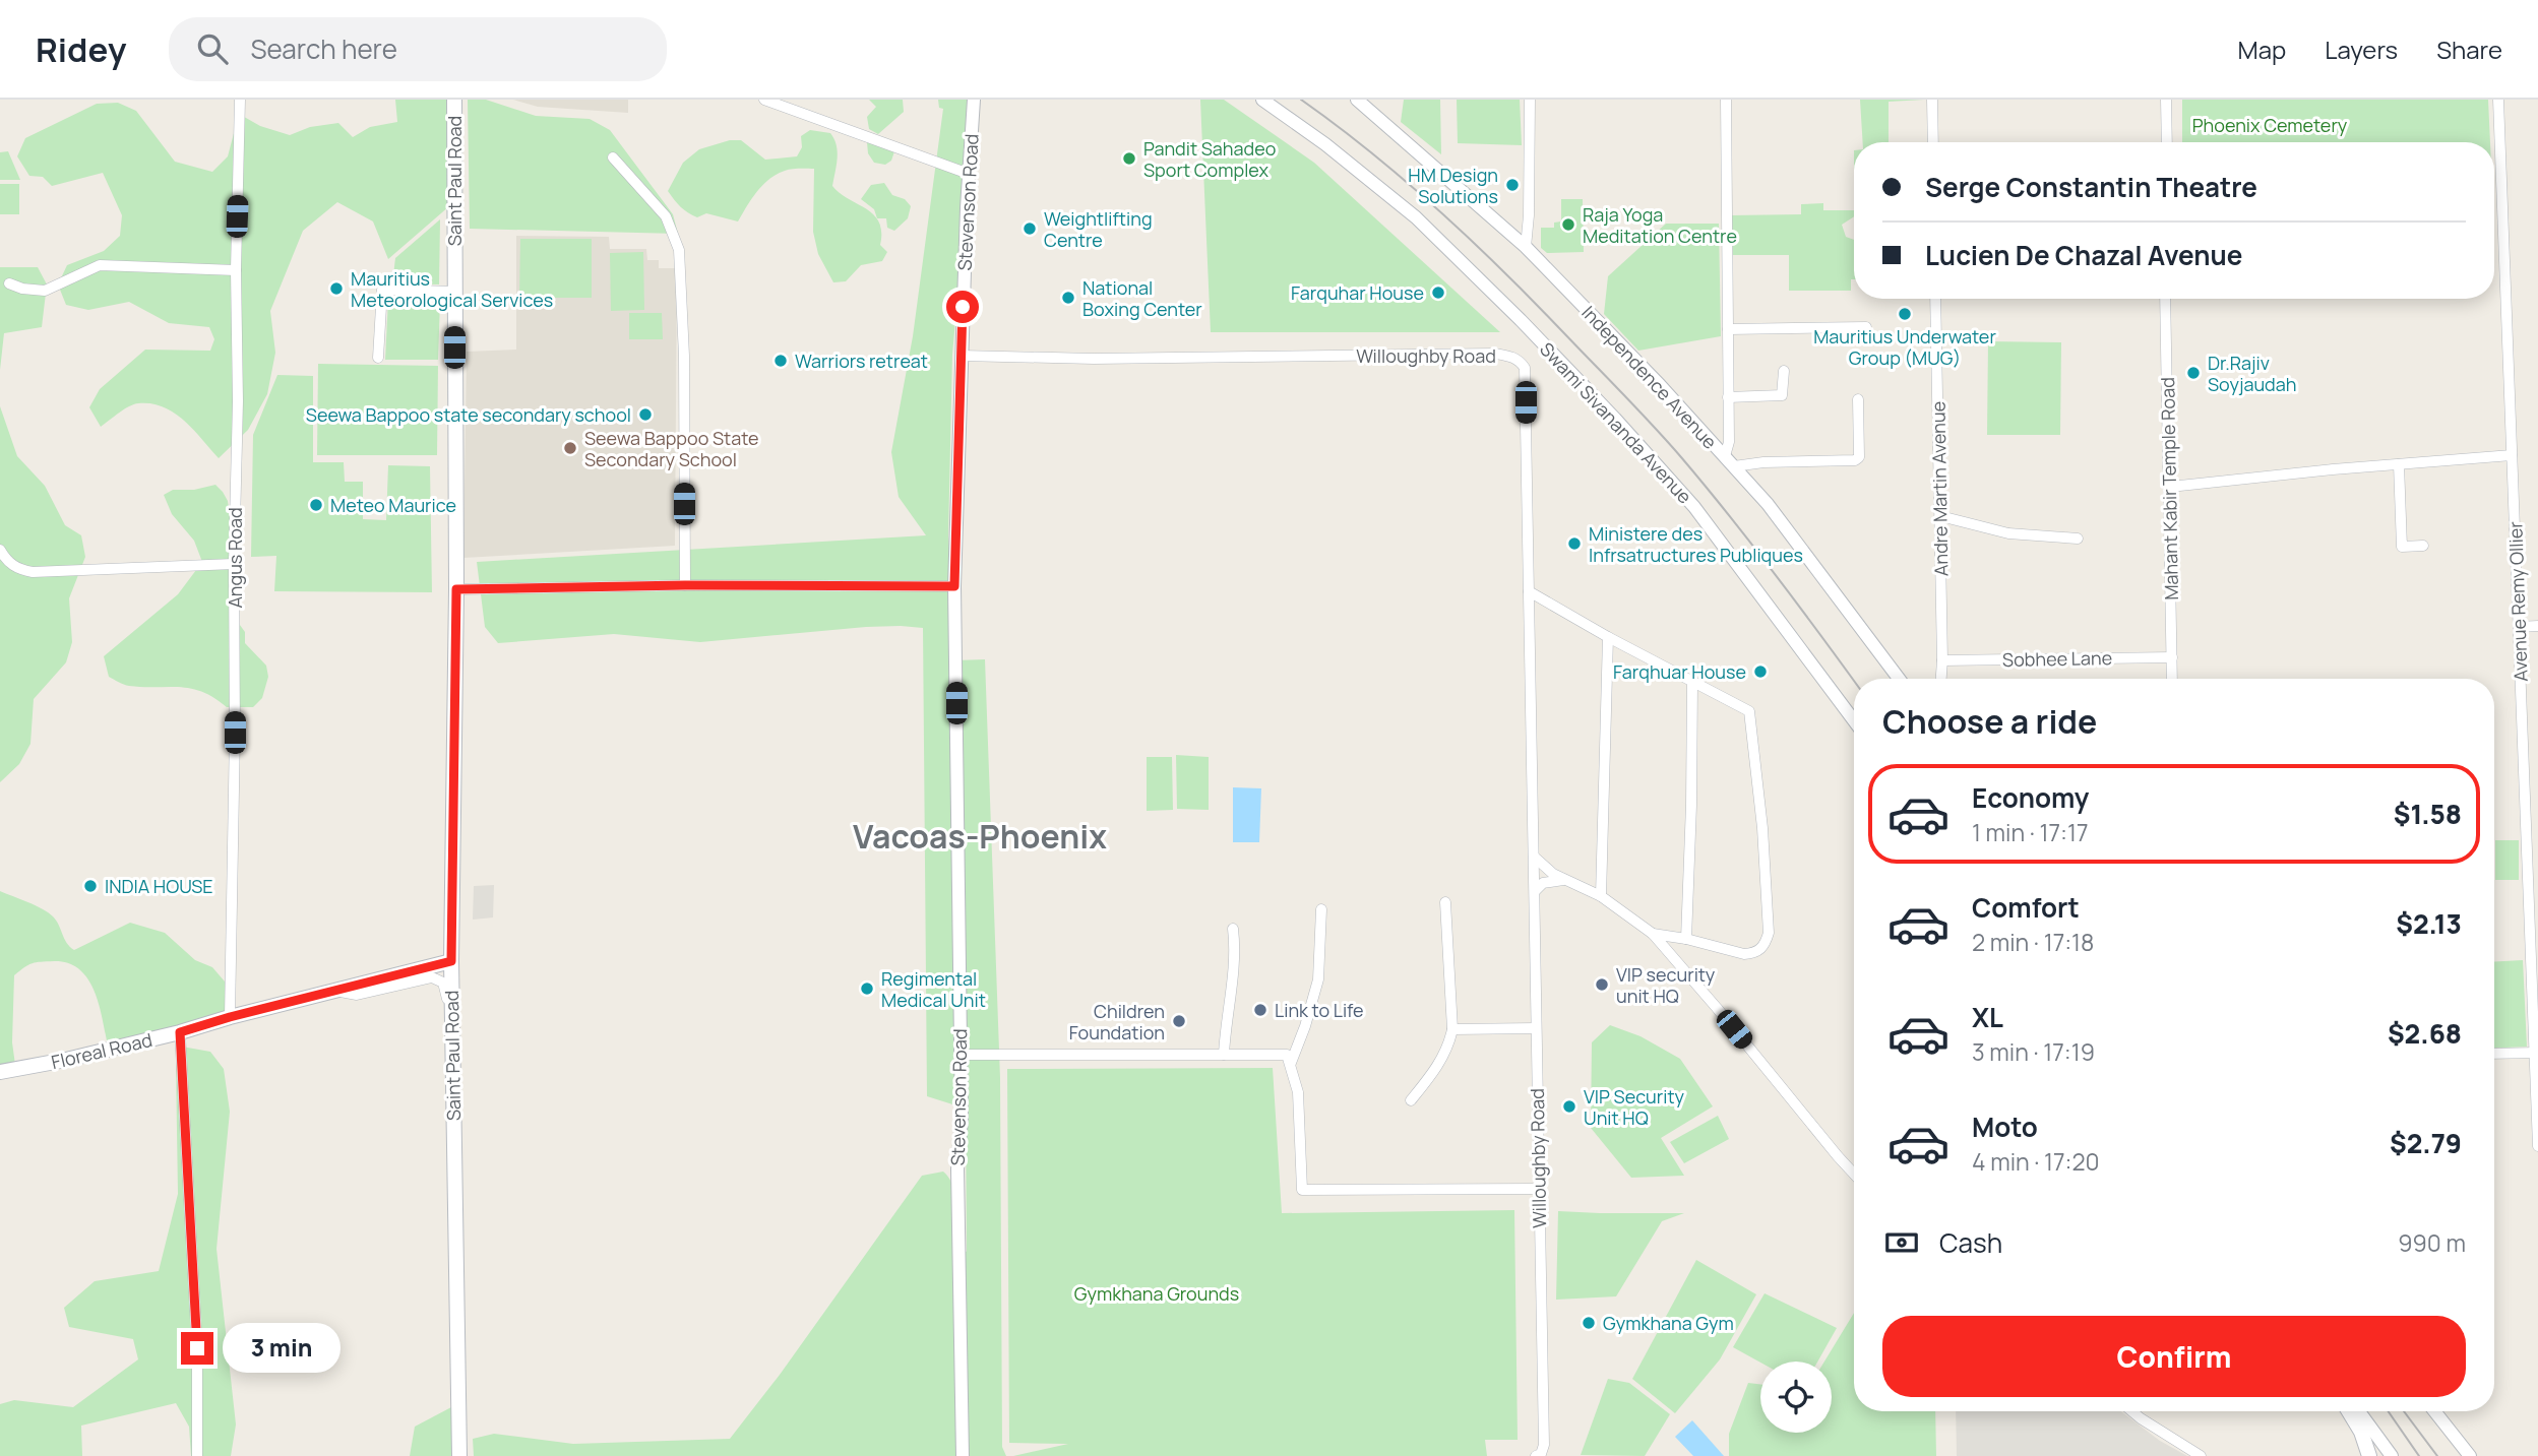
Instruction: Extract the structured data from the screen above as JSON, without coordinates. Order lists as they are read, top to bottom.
{
  "streets": {
    "main road": ["Saint Paul Road", "Floreal Road"],
    "street": [
      "Stevenson Road",
      "Willoughby Road",
      "Independence Avenue",
      "Swami Sivananda Avenue",
      "Andre Martin Avenue",
      "Mahant Kabir Temple Road",
      "Angus Road",
      "Avenue Remy Ollier",
      "Sobhee Lane"
    ]
  },
  "crossings": [
    ["Saint Paul Road", "Floreal Road"],
    ["Stevenson Road", "Willoughby Road"],
    ["Andre Martin Avenue", "Sobhee Lane"],
    ["Mahant Kabir Temple Road", "Sobhee Lane"],
    ["Angus Road", "Floreal Road"]
  ],
  "districts": ["Vacoas-Phoenix"],
  "parks": ["Phoenix Cemetery", "Gymkhana Grounds"],
  "places": [
    "Pandit Sahadeo Sport Complex",
    "HM Design Solutions",
    "Raja Yoga Meditation Centre",
    "Weightlifting Centre",
    "Mauritius Meteorological Services",
    "Farquhar House",
    "National Boxing Center",
    "Mauritius Underwater Group (MUG)",
    "Warriors retreat",
    "Dr.Rajiv Soyjaudah",
    "Seewa Bappoo state secondary school",
    "Seewa Bappoo State Secondary School",
    "Meteo Maurice",
    "Ministere des Infrsatructures Publiques",
    "Farqhuar House",
    "INDIA HOUSE",
    "VIP security unit HQ",
    "Regimental Medical Unit",
    "Link to Life",
    "Children Foundation",
    "VIP Security Unit HQ",
    "Gymkhana Gym"
  ],
  "page": {
    "header": "Ridey",
    "search": "Search here",
    "nav": ["Map", "Layers", "Share"],
    "banner": ["Serge Constantin Theatre", "Lucien De Chazal Avenue"],
    "heading": "Choose a ride",
    "list": [
      {
        "name": "Economy",
        "note": "1 min · 17:17",
        "value": "$1.58"
      },
      {
        "name": "Comfort",
        "note": "2 min · 17:18",
        "value": "$2.13"
      },
      {
        "name": "XL",
        "note": "3 min · 17:19",
        "value": "$2.68"
      },
      {
        "name": "Moto",
        "note": "4 min · 17:20",
        "value": "$2.79"
      }
    ],
    "pay": ["Cash", "990 m"],
    "buttons": "Confirm",
    "bubble": "3 min"
  }
}
